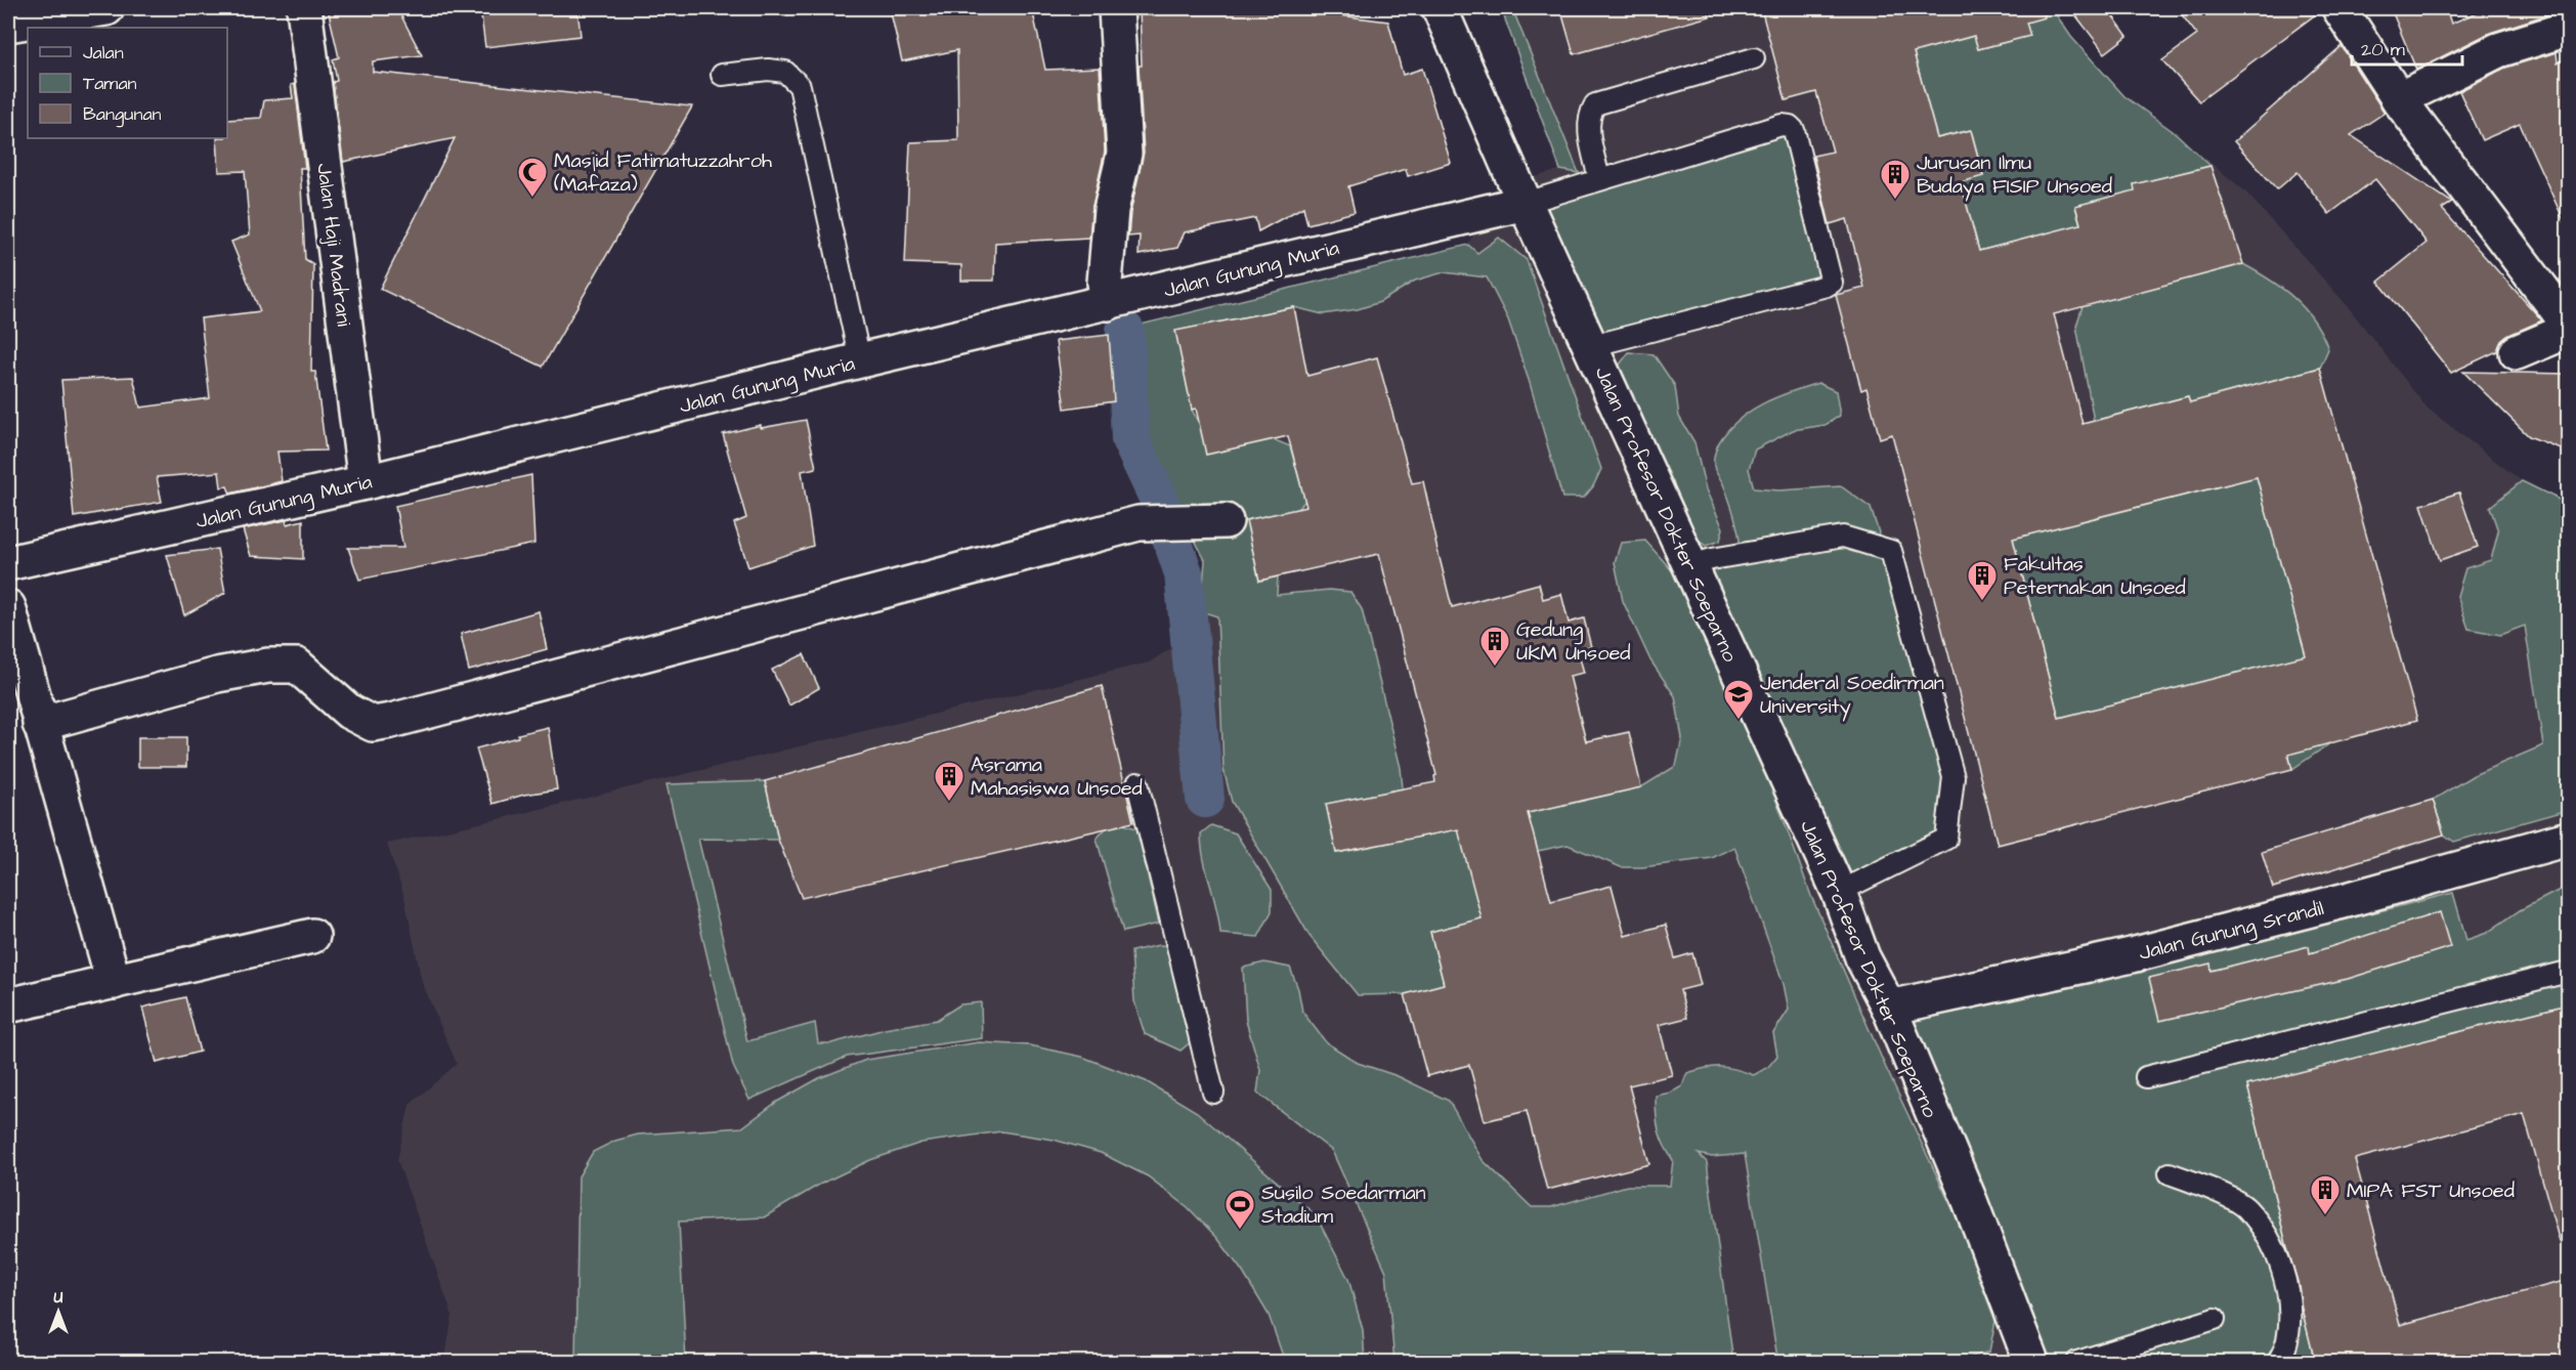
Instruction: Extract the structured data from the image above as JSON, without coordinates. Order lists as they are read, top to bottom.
{
  "streets": {
    "street": [
      "Jalan Haji Madrani",
      "Jalan Gunung Muria",
      "Jalan Profesor Dokter Soeparno",
      "Jalan Gunung Srandil"
    ]
  },
  "crossings": [
    ["Jalan Haji Madrani", "Jalan Gunung Muria"],
    ["Jalan Gunung Muria", "Jalan Profesor Dokter Soeparno"],
    ["Jalan Profesor Dokter Soeparno", "Jalan Gunung Srandil"]
  ],
  "places": {
    "mosque": ["Masjid Fatimatuzzahroh (Mafaza)"],
    "building": [
      "Jurusan Ilmu Budaya FISIP Unsoed",
      "Fakultas Peternakan Unsoed",
      "Gedung UKM Unsoed",
      "Asrama Mahasiswa Unsoed",
      "MIPA FST Unsoed"
    ],
    "school or university": ["Jenderal Soedirman University"],
    "sports": ["Susilo Soedarman Stadium"]
  },
  "legend": ["Jalan", "Taman", "Bangunan"],
  "scale_bar": "20 m",
  "north": "top"
}
